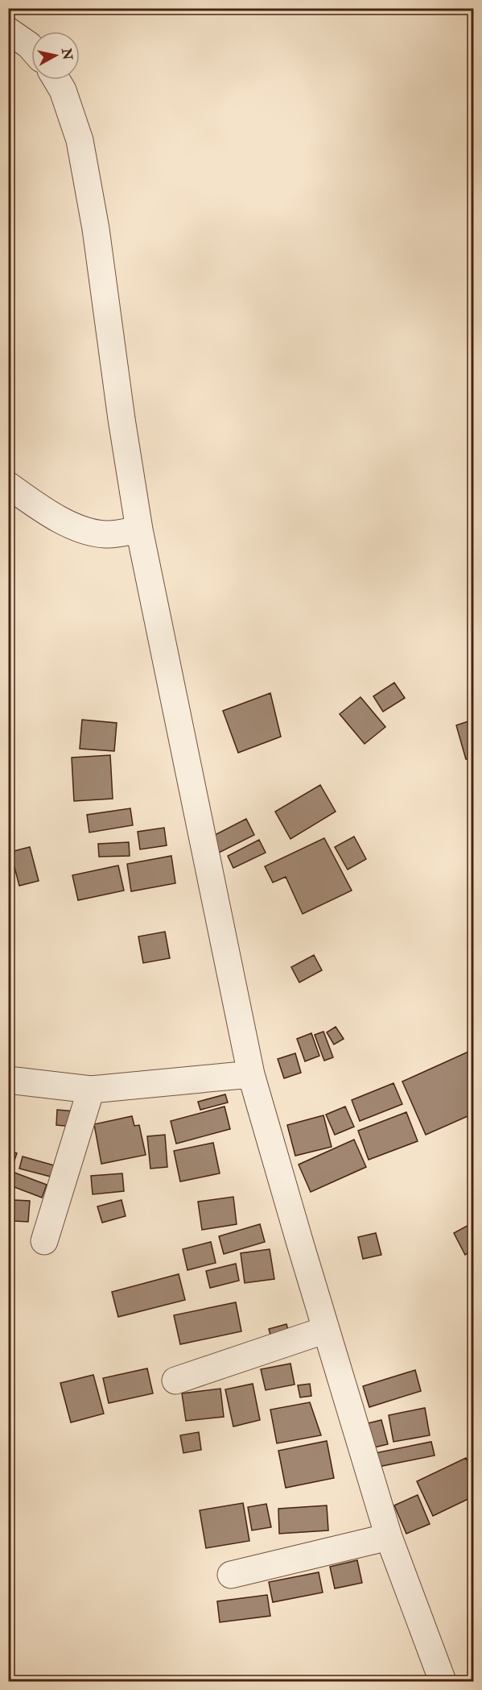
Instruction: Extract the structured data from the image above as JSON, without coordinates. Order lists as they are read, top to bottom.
{
  "north": "right"
}
